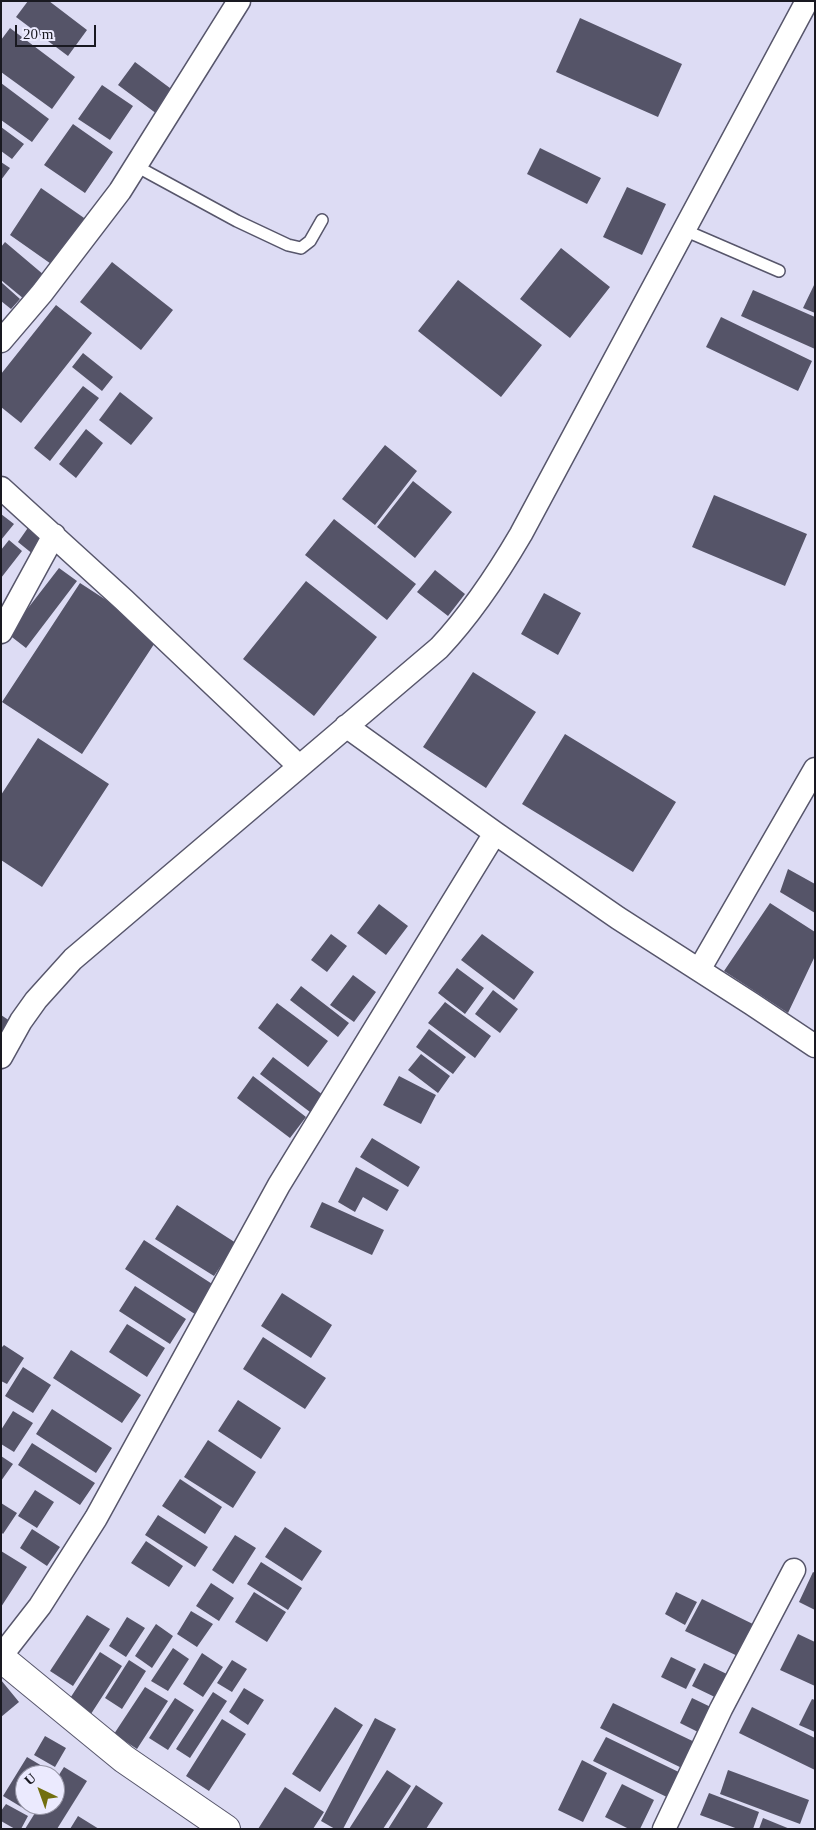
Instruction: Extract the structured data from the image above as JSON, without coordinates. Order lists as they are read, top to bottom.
{
  "scale_bar": "20 m",
  "north": "top left"
}
